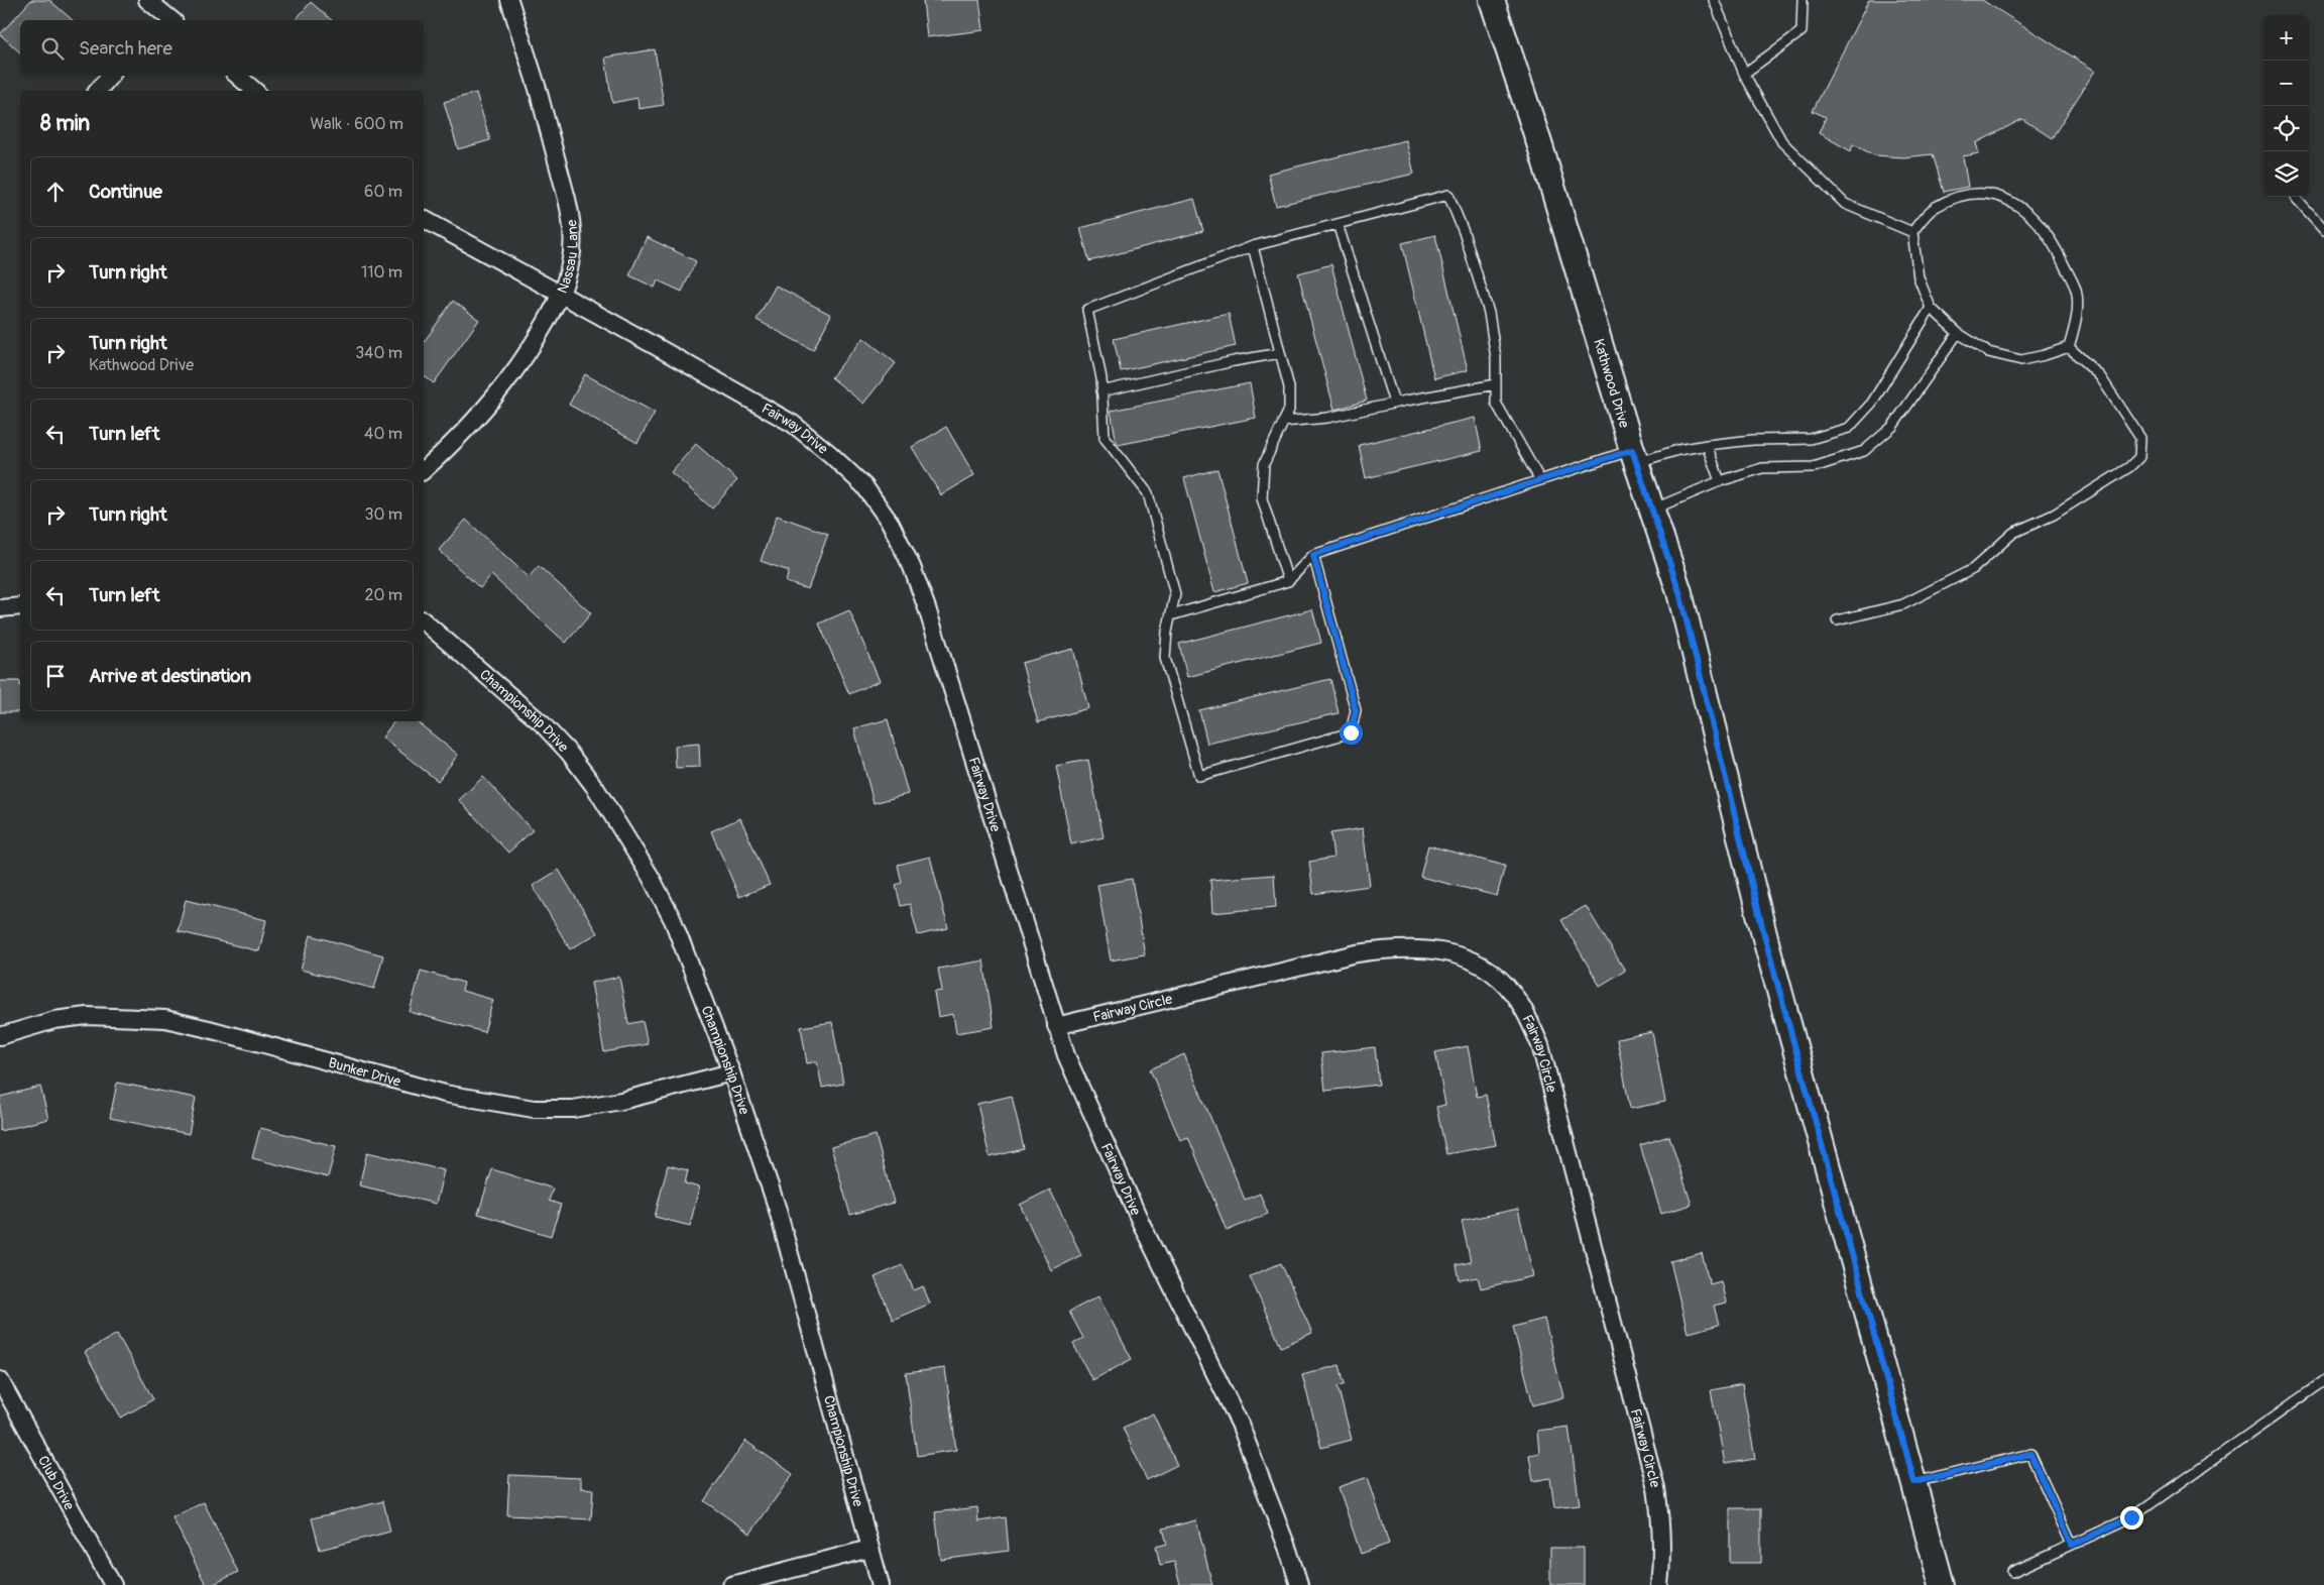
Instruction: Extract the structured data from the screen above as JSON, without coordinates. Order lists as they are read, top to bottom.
{
  "streets": {
    "street": [
      "Nassau Lane",
      "Kathwood Drive",
      "Fairway Drive",
      "Championship Drive",
      "Fairway Circle",
      "Bunker Drive",
      "Club Drive"
    ]
  },
  "crossings": [
    ["Nassau Lane", "Fairway Drive"],
    ["Fairway Drive", "Fairway Circle"],
    ["Championship Drive", "Bunker Drive"]
  ],
  "page": {
    "map_buttons": ["+", "−"],
    "search": "Search here",
    "heading": ["8 min", "Walk · 600 m"],
    "list": [
      ["Continue", "60 m"],
      ["Turn right", "110 m"],
      ["Turn right", "Kathwood Drive", "340 m"],
      ["Turn left", "40 m"],
      ["Turn right", "30 m"],
      ["Turn left", "20 m"],
      "Arrive at destination"
    ]
  }
}
